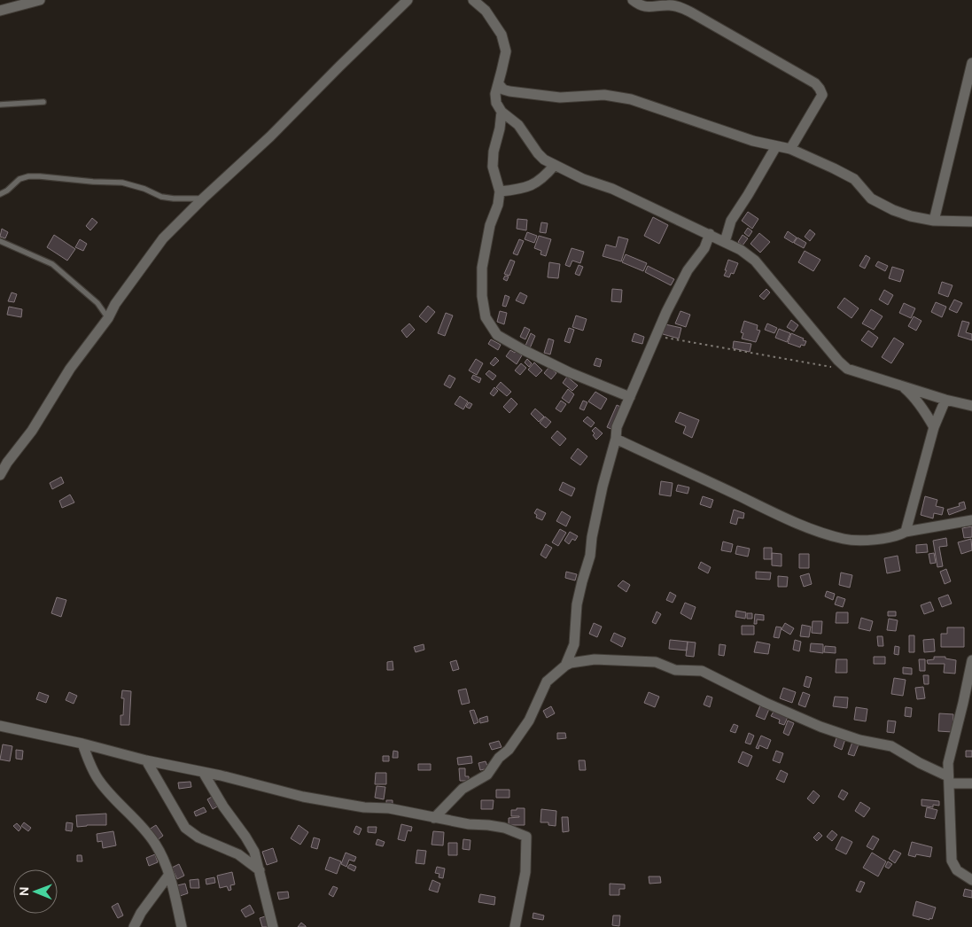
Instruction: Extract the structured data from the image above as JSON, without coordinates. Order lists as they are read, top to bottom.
{
  "north": "left"
}
